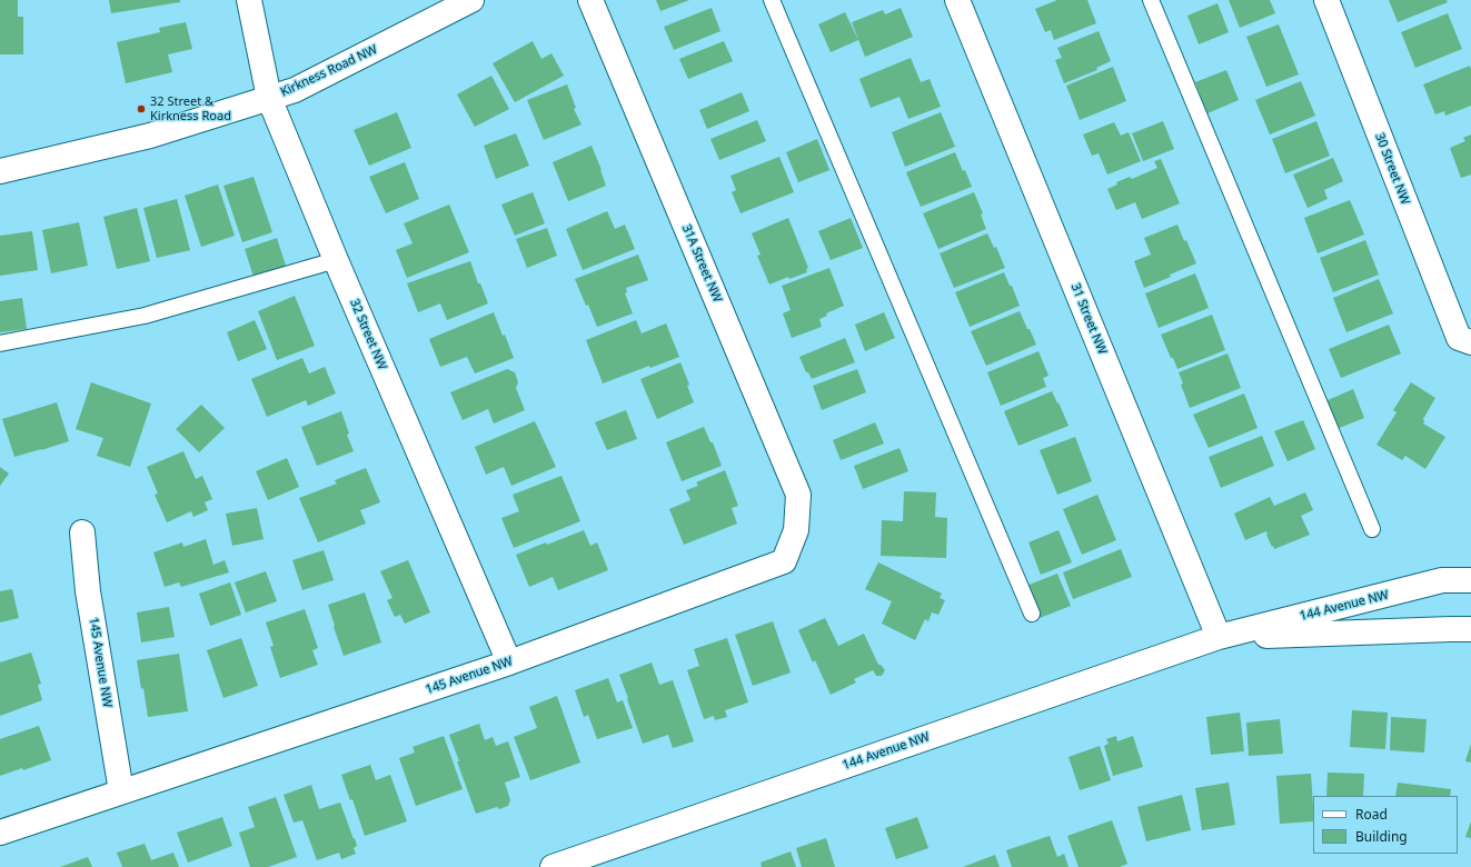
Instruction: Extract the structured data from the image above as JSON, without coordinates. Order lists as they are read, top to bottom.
{
  "streets": {
    "street": [
      "Kirkness Road NW",
      "30 Street NW",
      "31A Street NW",
      "31 Street NW",
      "32 Street NW",
      "144 Avenue NW",
      "145 Avenue NW"
    ]
  },
  "crossings": [
    ["Kirkness Road NW", "32 Street NW"],
    ["31A Street NW", "145 Avenue NW"],
    ["31 Street NW", "144 Avenue NW"],
    ["32 Street NW", "145 Avenue NW"]
  ],
  "places": ["32 Street & Kirkness Road"],
  "legend": ["Road", "Building"]
}
